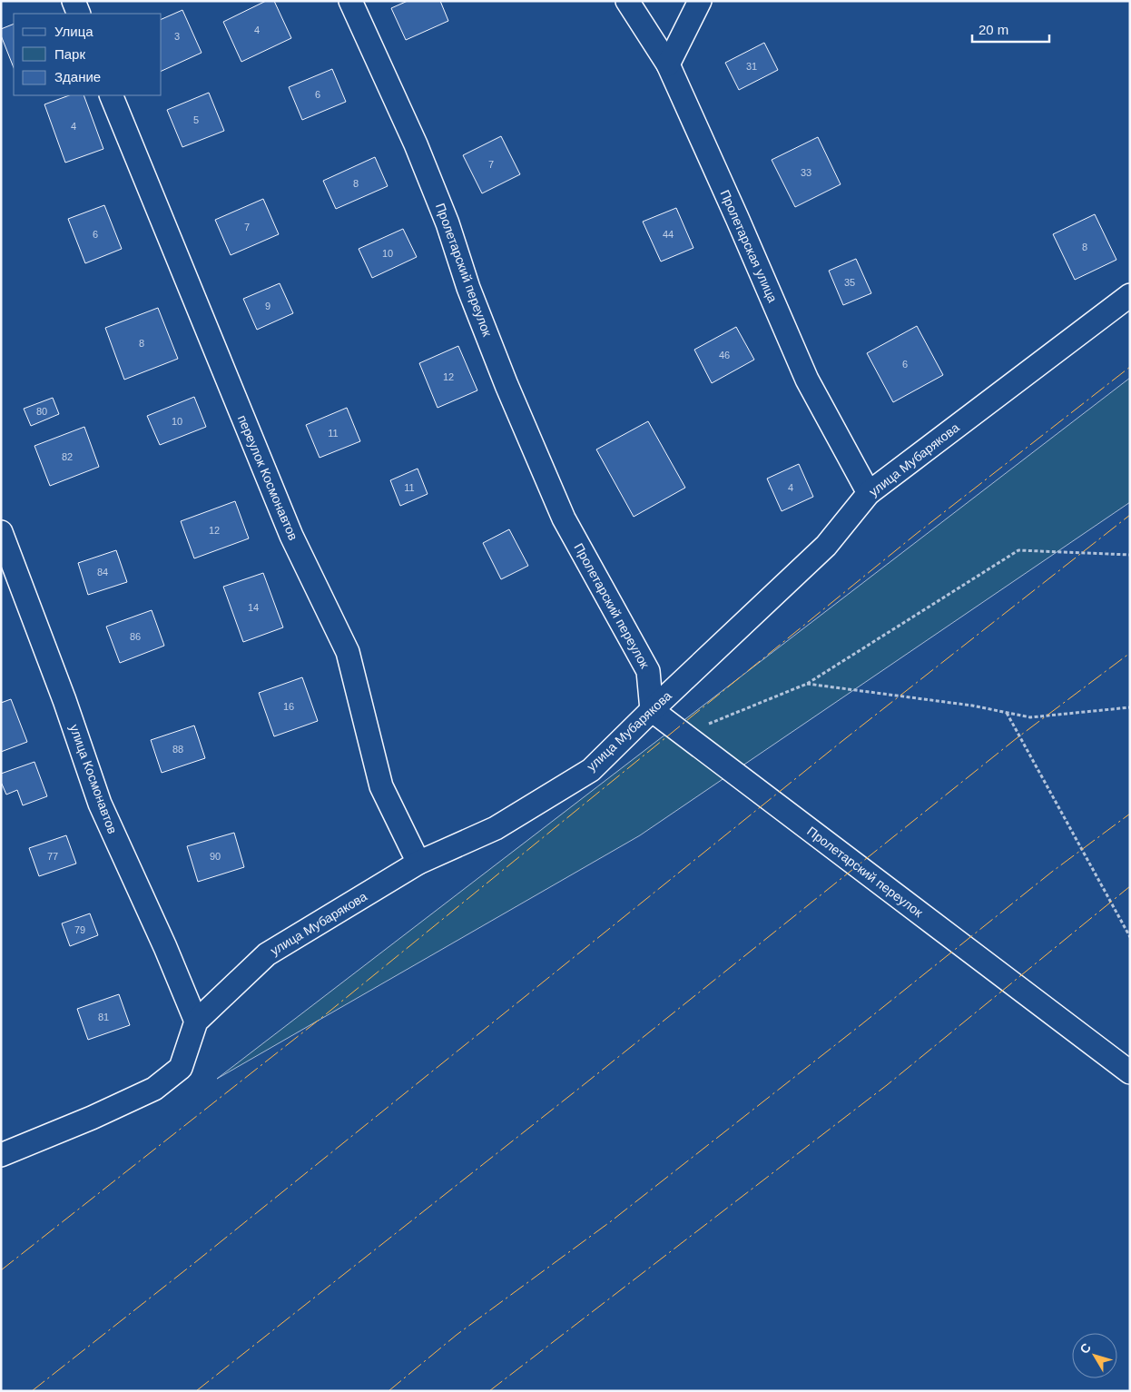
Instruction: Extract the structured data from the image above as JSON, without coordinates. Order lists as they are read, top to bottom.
{
  "streets": {
    "street": [
      "Пролетарская улица",
      "Пролетарский переулок",
      "улица Мубарякова",
      "переулок Космонавтов",
      "улица Космонавтов"
    ]
  },
  "crossings": [
    ["Пролетарская улица", "улица Мубарякова"],
    ["Пролетарский переулок", "улица Мубарякова"],
    ["улица Мубарякова", "переулок Космонавтов"],
    ["улица Мубарякова", "улица Космонавтов"]
  ],
  "house_numbers": [
    "4",
    "3",
    "31",
    "6",
    "5",
    "4",
    "7",
    "33",
    "8",
    "7",
    "6",
    "44",
    "8",
    "10",
    "35",
    "9",
    "8",
    "46",
    "6",
    "12",
    "80",
    "10",
    "11",
    "82",
    "11",
    "4",
    "12",
    "84",
    "14",
    "86",
    "16",
    "88",
    "77",
    "90",
    "79",
    "81"
  ],
  "legend": ["Улица", "Парк", "Здание"],
  "scale_bar": "20 m",
  "north": "top left"
}
